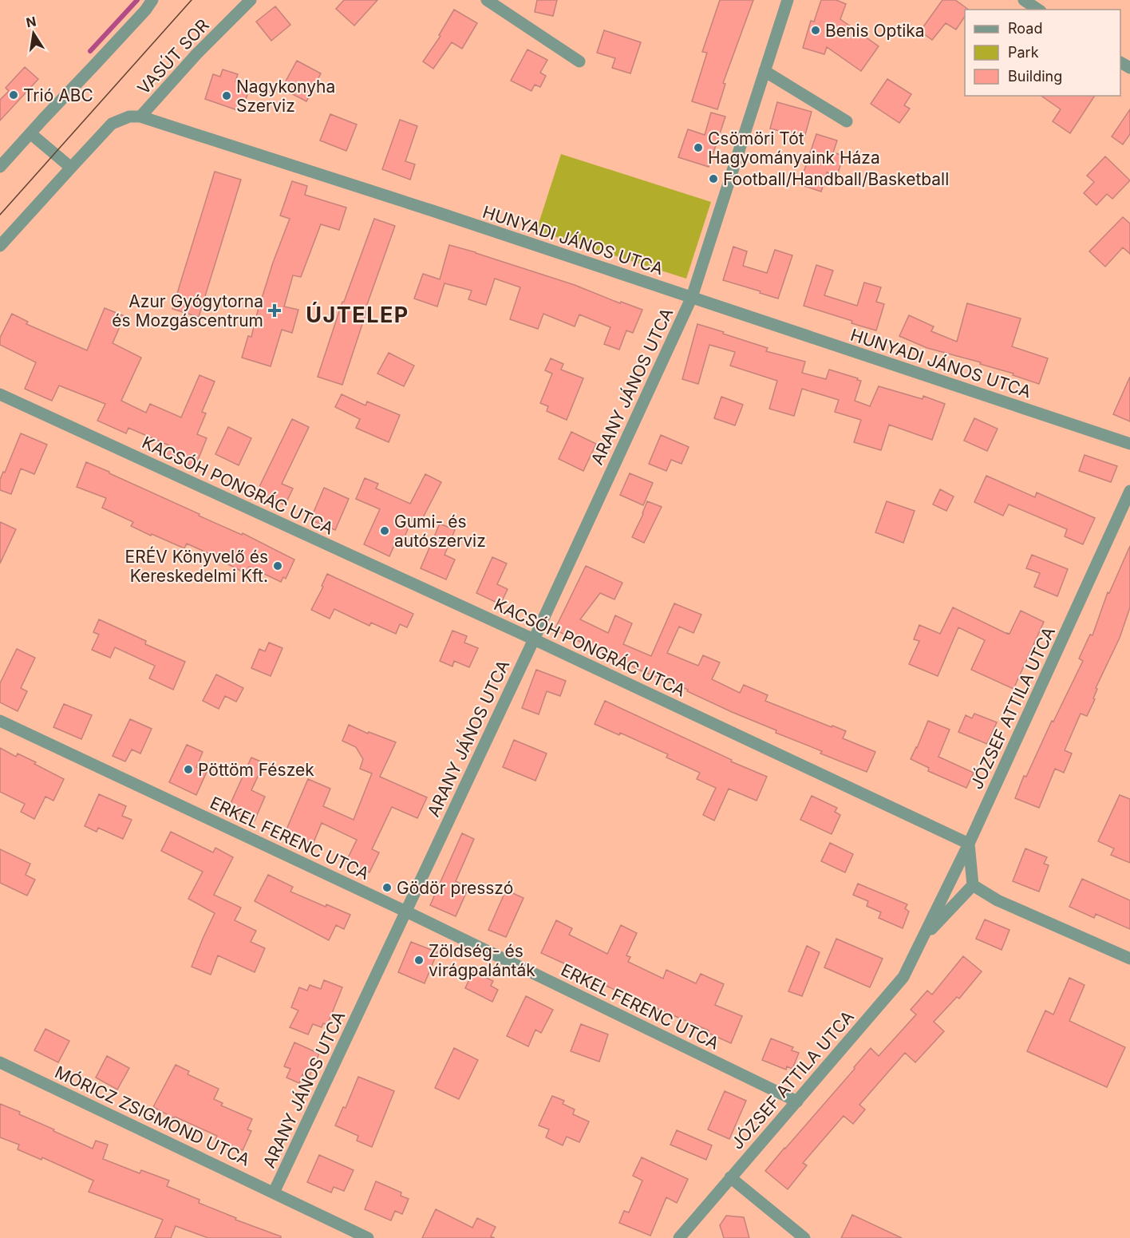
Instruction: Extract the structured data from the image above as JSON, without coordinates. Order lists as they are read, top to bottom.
{
  "streets": {
    "street": [
      "VASÚT SOR",
      "HUNYADI JÁNOS UTCA",
      "ARANY JÁNOS UTCA",
      "KACSÓH PONGRÁC UTCA",
      "JÓZSEF ATTILA UTCA",
      "ERKEL FERENC UTCA",
      "MÓRICZ ZSIGMOND UTCA"
    ]
  },
  "crossings": [
    ["VASÚT SOR", "HUNYADI JÁNOS UTCA"],
    ["HUNYADI JÁNOS UTCA", "ARANY JÁNOS UTCA"],
    ["ARANY JÁNOS UTCA", "KACSÓH PONGRÁC UTCA"],
    ["ARANY JÁNOS UTCA", "ERKEL FERENC UTCA"],
    ["ARANY JÁNOS UTCA", "MÓRICZ ZSIGMOND UTCA"],
    ["KACSÓH PONGRÁC UTCA", "JÓZSEF ATTILA UTCA"],
    ["JÓZSEF ATTILA UTCA", "ERKEL FERENC UTCA"]
  ],
  "districts": ["ÚJTELEP"],
  "places": {
    "other": [
      "Benis Optika",
      "Trió ABC",
      "Nagykonyha Szerviz",
      "Csömöri Tót Hagyományaink Háza",
      "Football/Handball/Basketball",
      "Gumi- és autószerviz",
      "ERÉV Könyvelő és Kereskedelmi Kft.",
      "Pöttöm Fészek",
      "Gödör presszó",
      "Zöldség- és virágpalánták"
    ],
    "health": ["Azur Gyógytorna és Mozgáscentrum"]
  },
  "legend": ["Road", "Park", "Building"],
  "north": "top"
}
